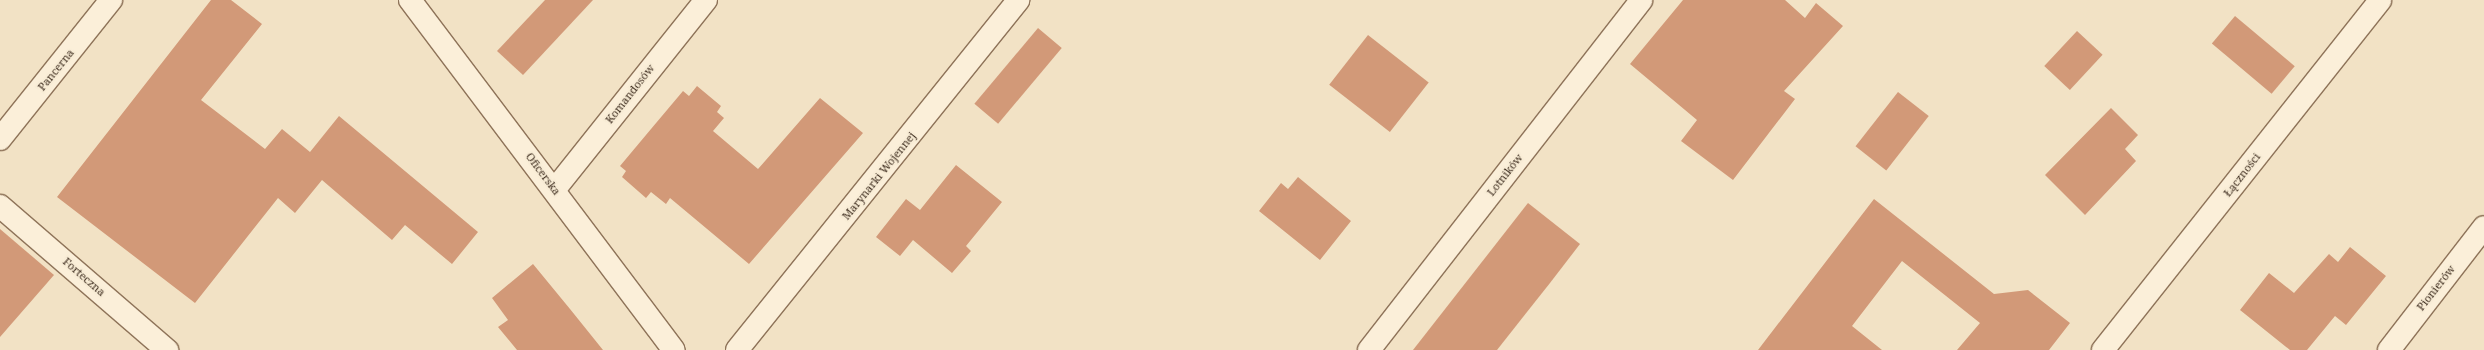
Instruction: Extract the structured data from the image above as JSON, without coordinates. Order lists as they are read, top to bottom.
{
  "streets": {
    "street": [
      "Pancerna",
      "Komandosów",
      "Oficerska",
      "Lotników",
      "Łączności",
      "Marynarki Wojennej",
      "Forteczna",
      "Pionierów"
    ]
  },
  "crossings": [
    ["Komandosów", "Oficerska"]
  ]
}
